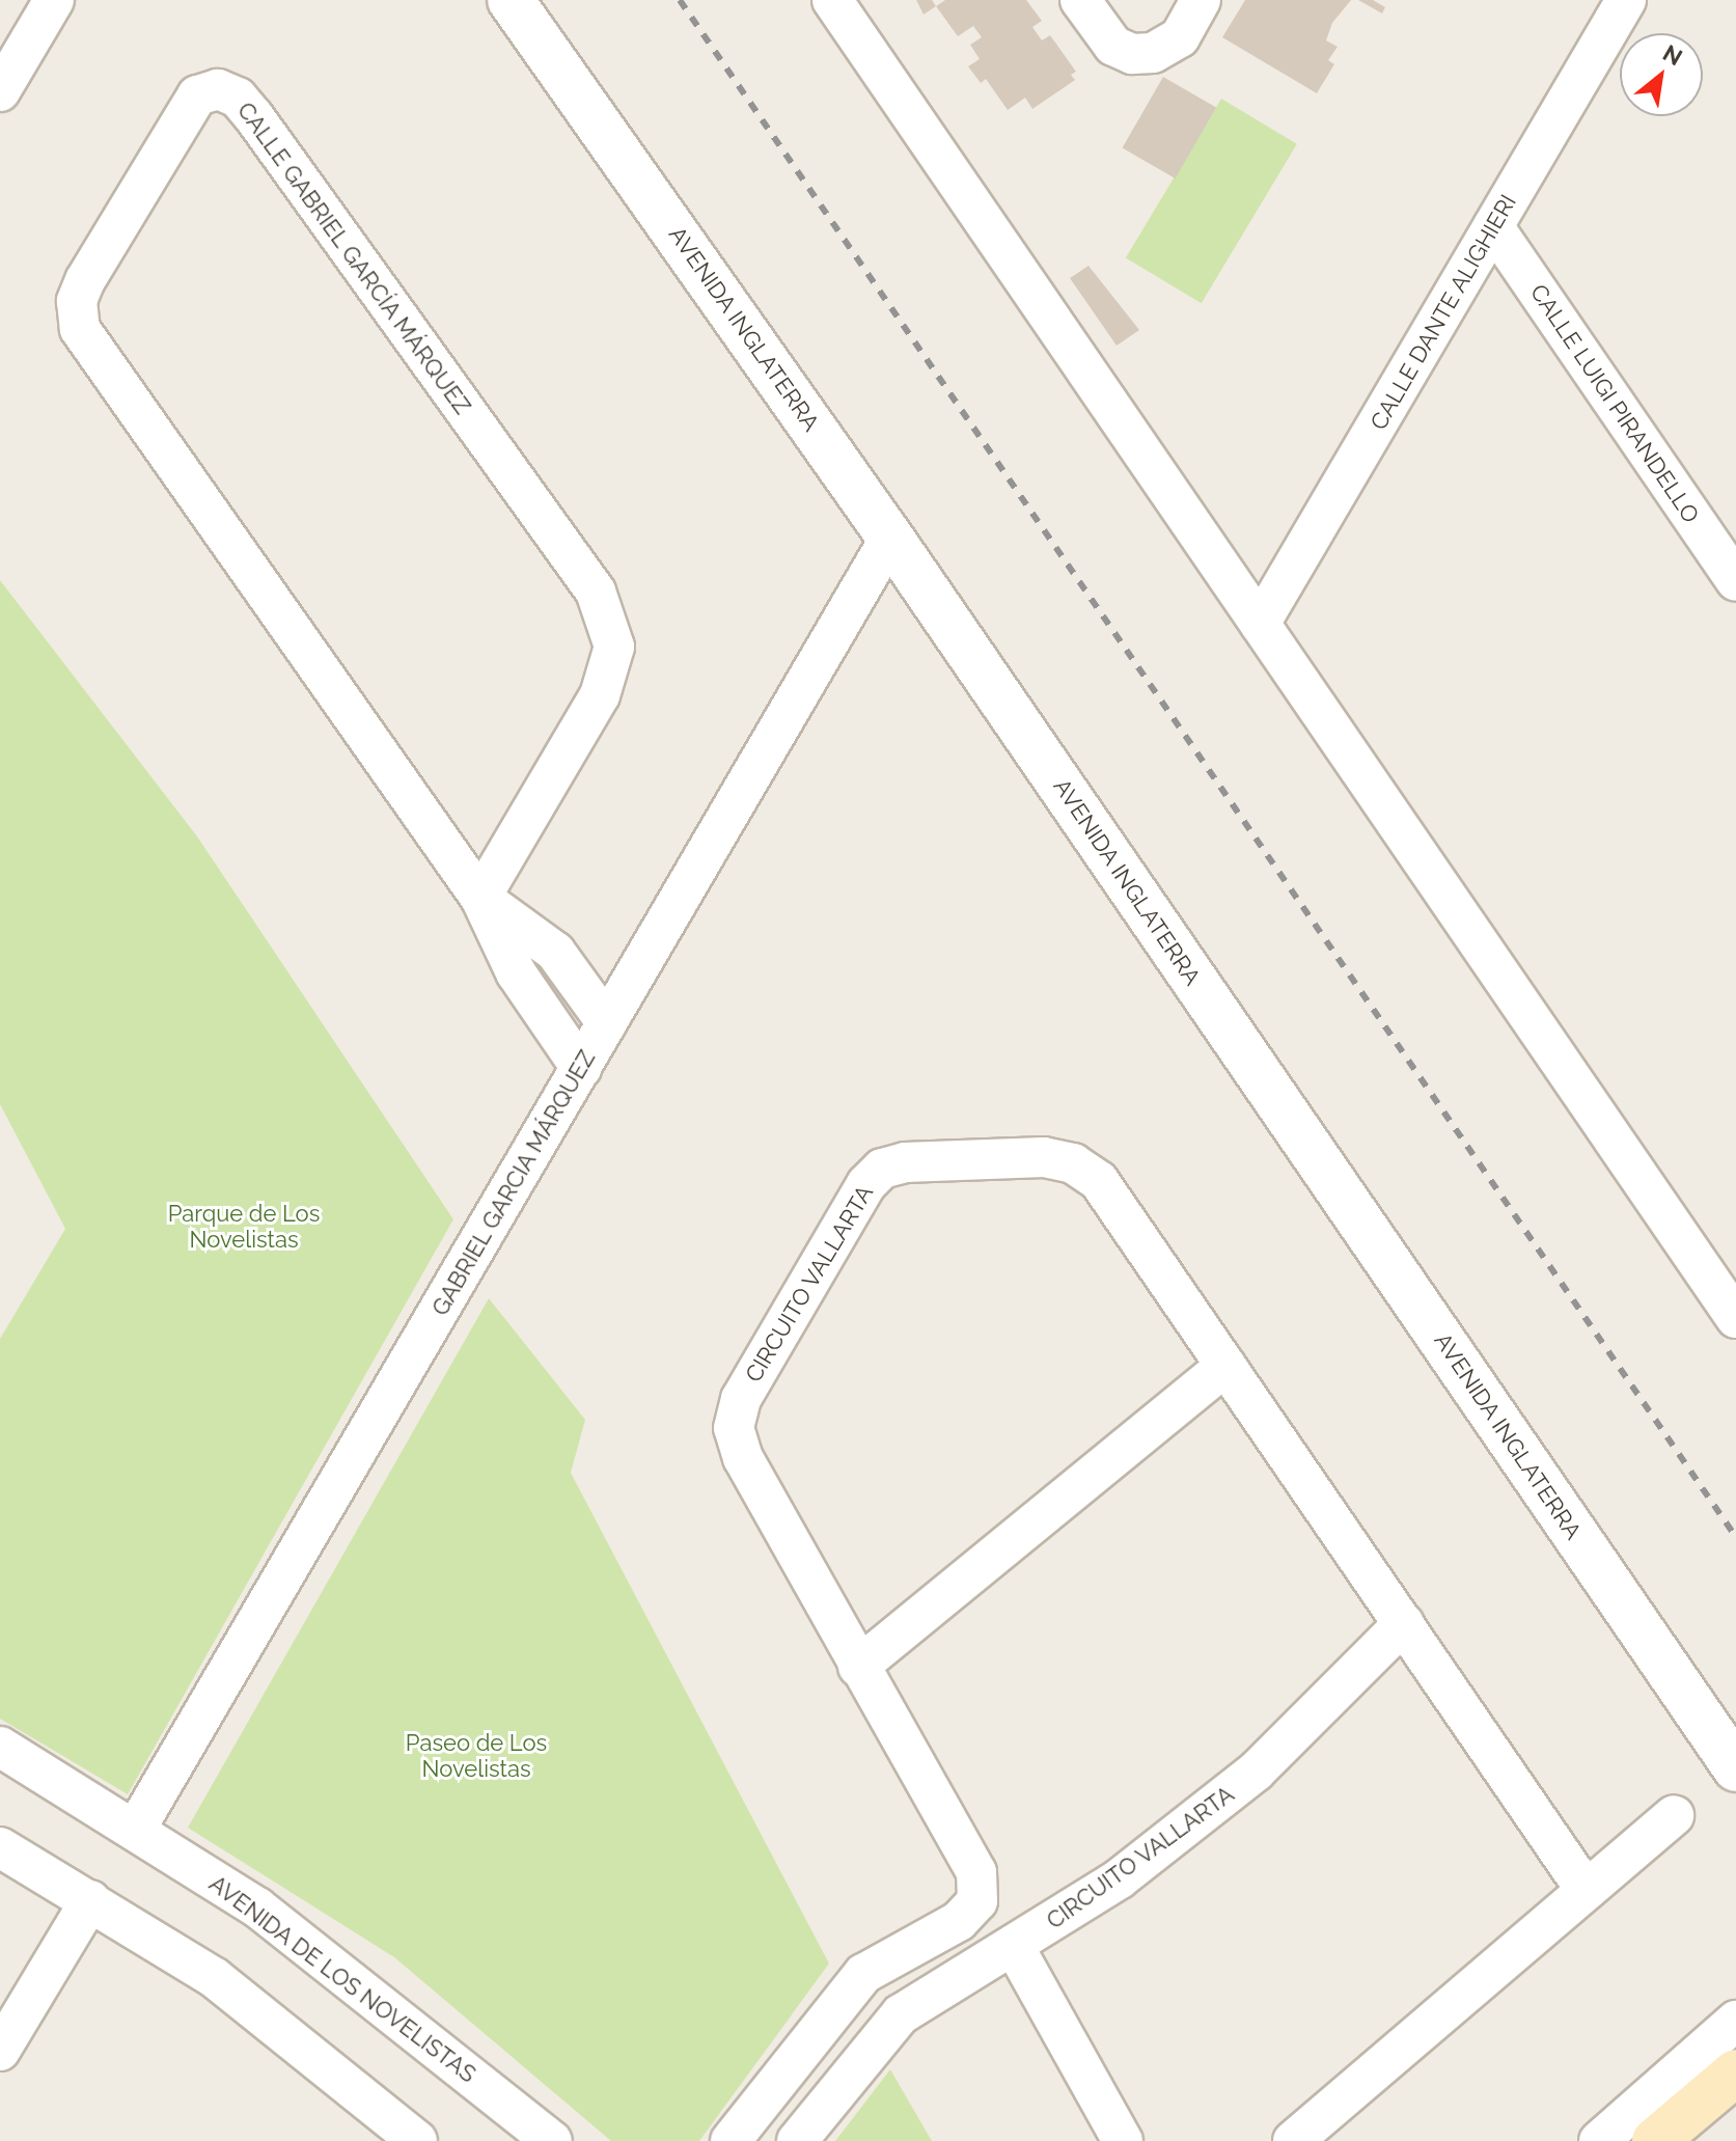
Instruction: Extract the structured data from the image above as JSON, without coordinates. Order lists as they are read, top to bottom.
{
  "streets": {
    "street": [
      "CALLE GABRIEL GARCÍA MÁRQUEZ",
      "CALLE DANTE ALIGHIERI",
      "AVENIDA INGLATERRA",
      "CALLE LUIGI PIRANDELLO",
      "GABRIEL GARCIA MÁRQUEZ",
      "CIRCUITO VALLARTA",
      "AVENIDA DE LOS NOVELISTAS"
    ]
  },
  "crossings": [
    ["CALLE GABRIEL GARCÍA MÁRQUEZ", "GABRIEL GARCIA MÁRQUEZ"],
    ["CALLE DANTE ALIGHIERI", "CALLE LUIGI PIRANDELLO"],
    ["AVENIDA INGLATERRA", "GABRIEL GARCIA MÁRQUEZ"],
    ["GABRIEL GARCIA MÁRQUEZ", "AVENIDA DE LOS NOVELISTAS"]
  ],
  "parks": ["Parque de Los Novelistas", "Paseo de Los Novelistas"],
  "north": "top right"
}
